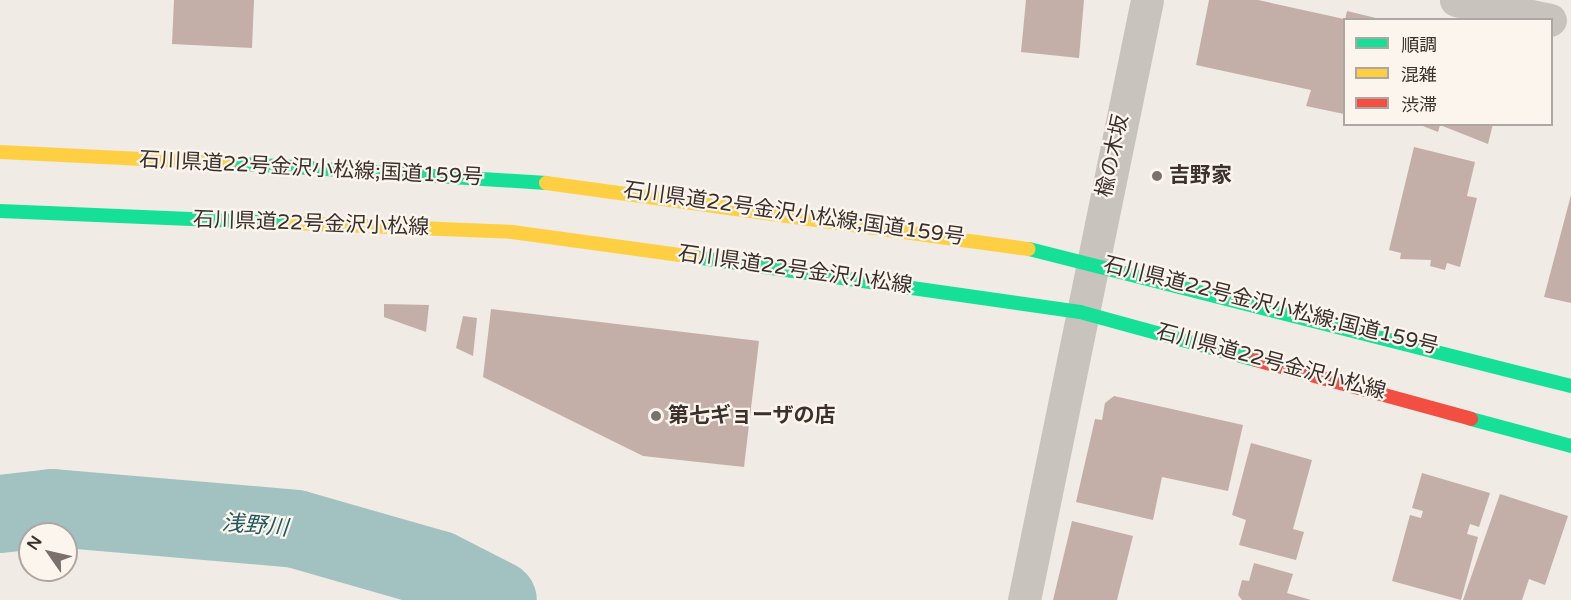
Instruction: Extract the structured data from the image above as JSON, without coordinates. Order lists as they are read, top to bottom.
{
  "streets": {
    "main road": ["石川県道22号金沢小松線;国道159号", "石川県道22号金沢小松線"],
    "street": ["楡の木坂"]
  },
  "crossings": [
    ["楡の木坂", "石川県道22号金沢小松線;国道159号"],
    ["楡の木坂", "石川県道22号金沢小松線"]
  ],
  "water": ["浅野川"],
  "places": ["吉野家", "第七ギョーザの店"],
  "legend": ["順調", "混雑", "渋滞"],
  "north": "top left"
}
